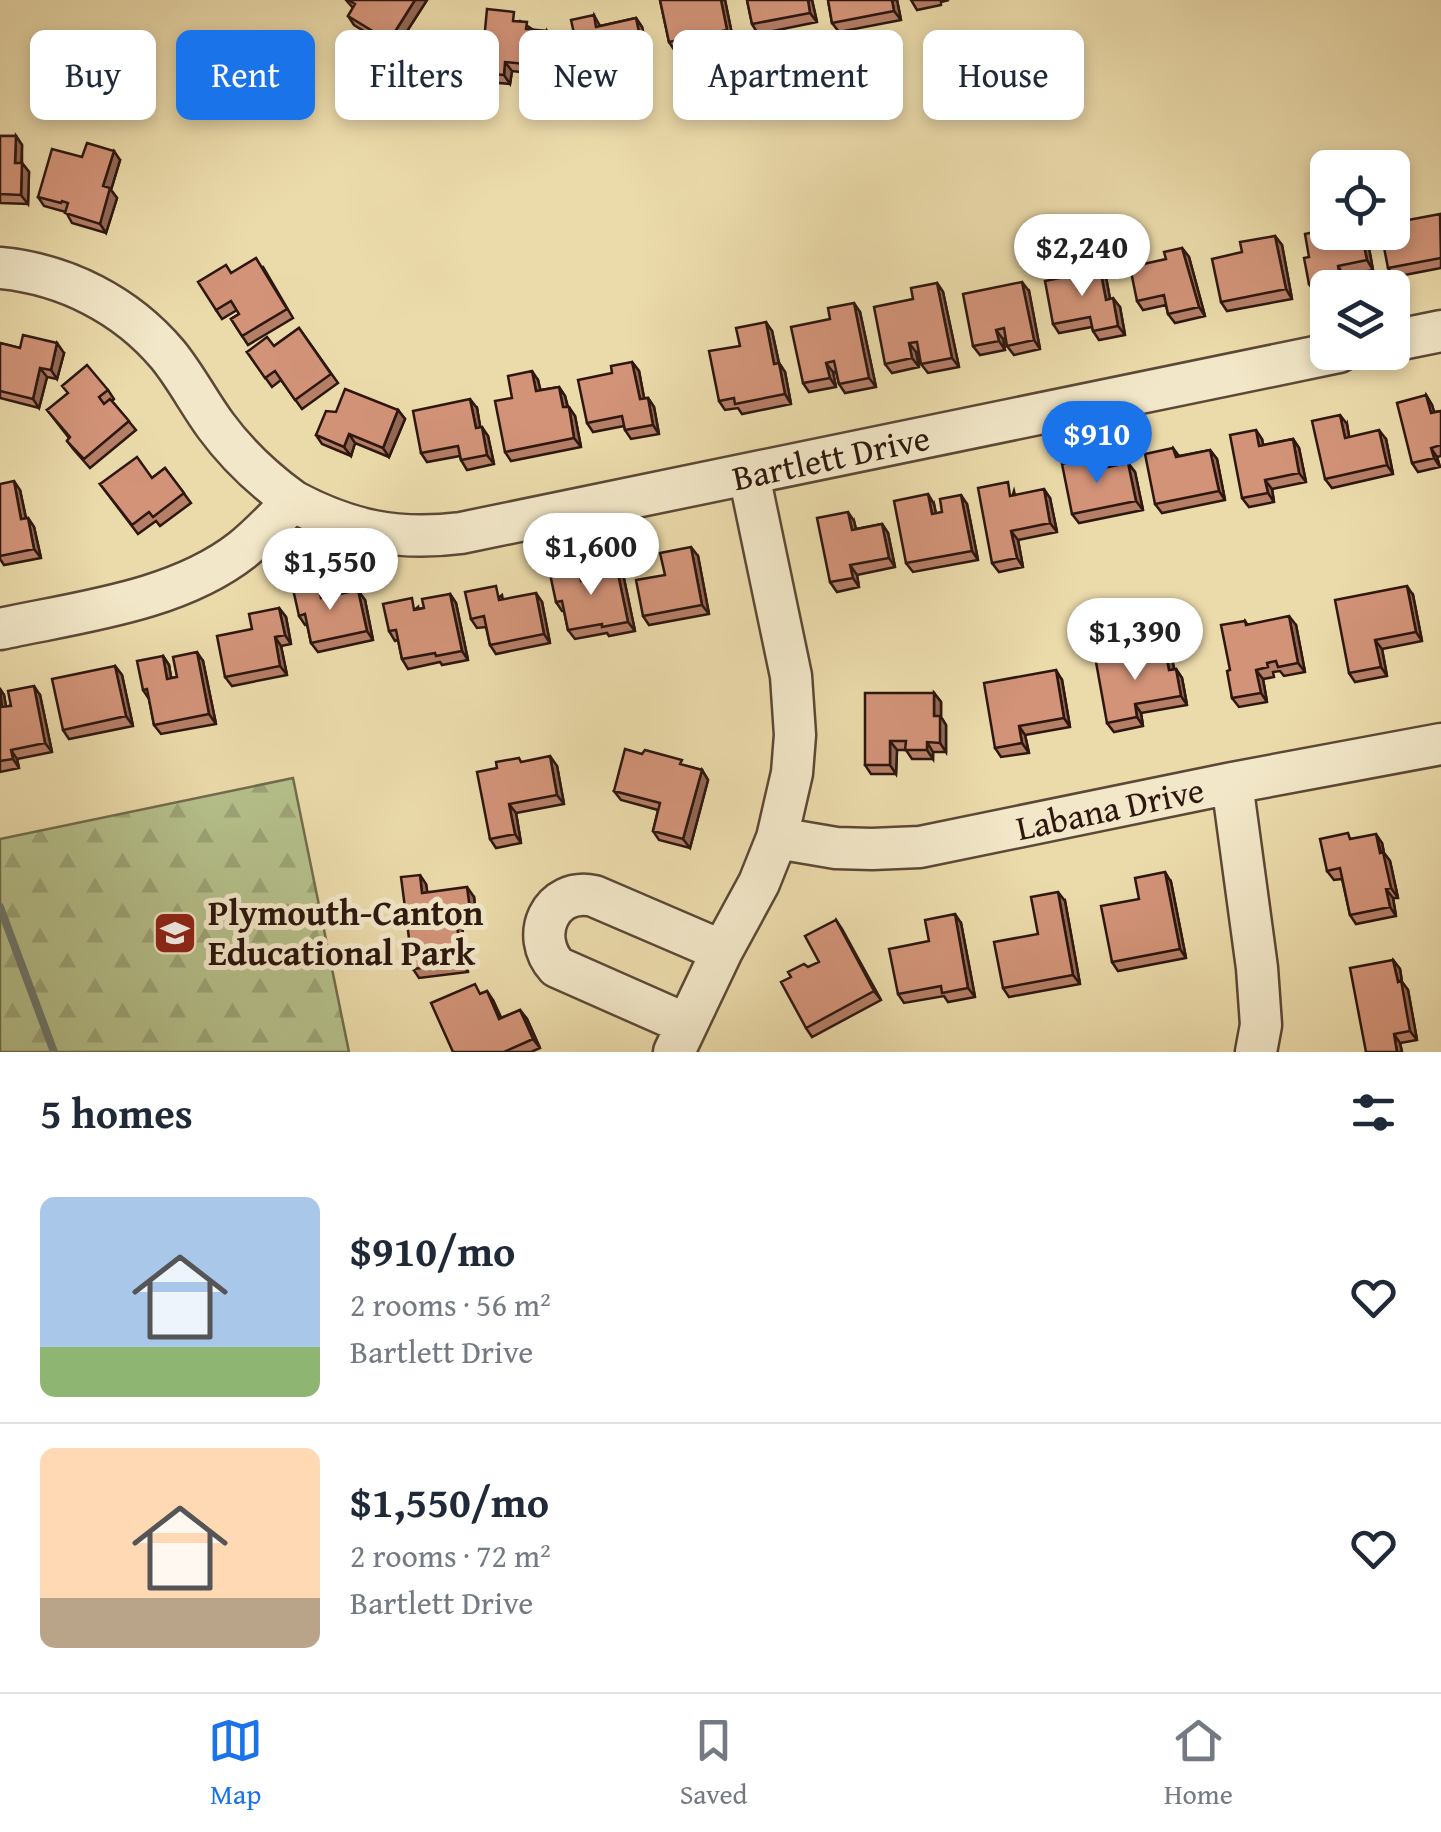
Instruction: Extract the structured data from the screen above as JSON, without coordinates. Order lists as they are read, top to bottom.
{
  "streets": {
    "street": ["Bartlett Drive", "Labana Drive"]
  },
  "places": {
    "school or university": ["Plymouth-Canton Educational Park"]
  },
  "page": {
    "chip": [
      "Buy",
      "Rent",
      "Filters",
      "New",
      "Apartment",
      "House"
    ],
    "price": [
      "$2,240",
      "$910",
      "$1,600",
      "$1,550",
      "$1,390"
    ],
    "heading": "5 homes",
    "list": [
      {
        "name": "$910/mo",
        "note": "2 rooms · 56 m² · Bartlett Drive"
      },
      {
        "name": "$1,550/mo",
        "note": "2 rooms · 72 m² · Bartlett Drive"
      }
    ],
    "tabs": ["Map", "Saved", "Home"]
  }
}
